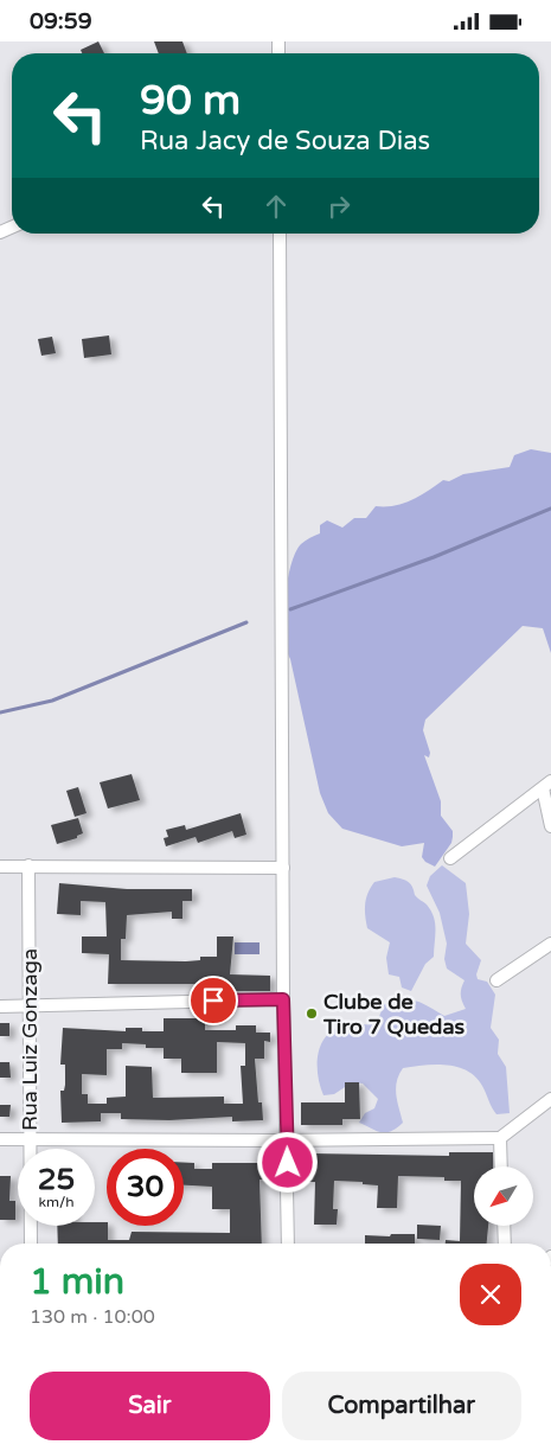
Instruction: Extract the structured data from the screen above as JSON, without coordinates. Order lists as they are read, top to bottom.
{
  "streets": {
    "street": ["Rua Luiz Gonzaga"]
  },
  "places": ["Clube de Tiro 7 Quedas"],
  "north": "bottom left",
  "page": {
    "status": "09:59",
    "turn": ["90 m", "Rua Jacy de Souza Dias"],
    "speed": "25 km/h",
    "limit": "30",
    "heading": ["1 min", "130 m · 10:00"],
    "buttons": ["Sair", "Compartilhar"]
  }
}
